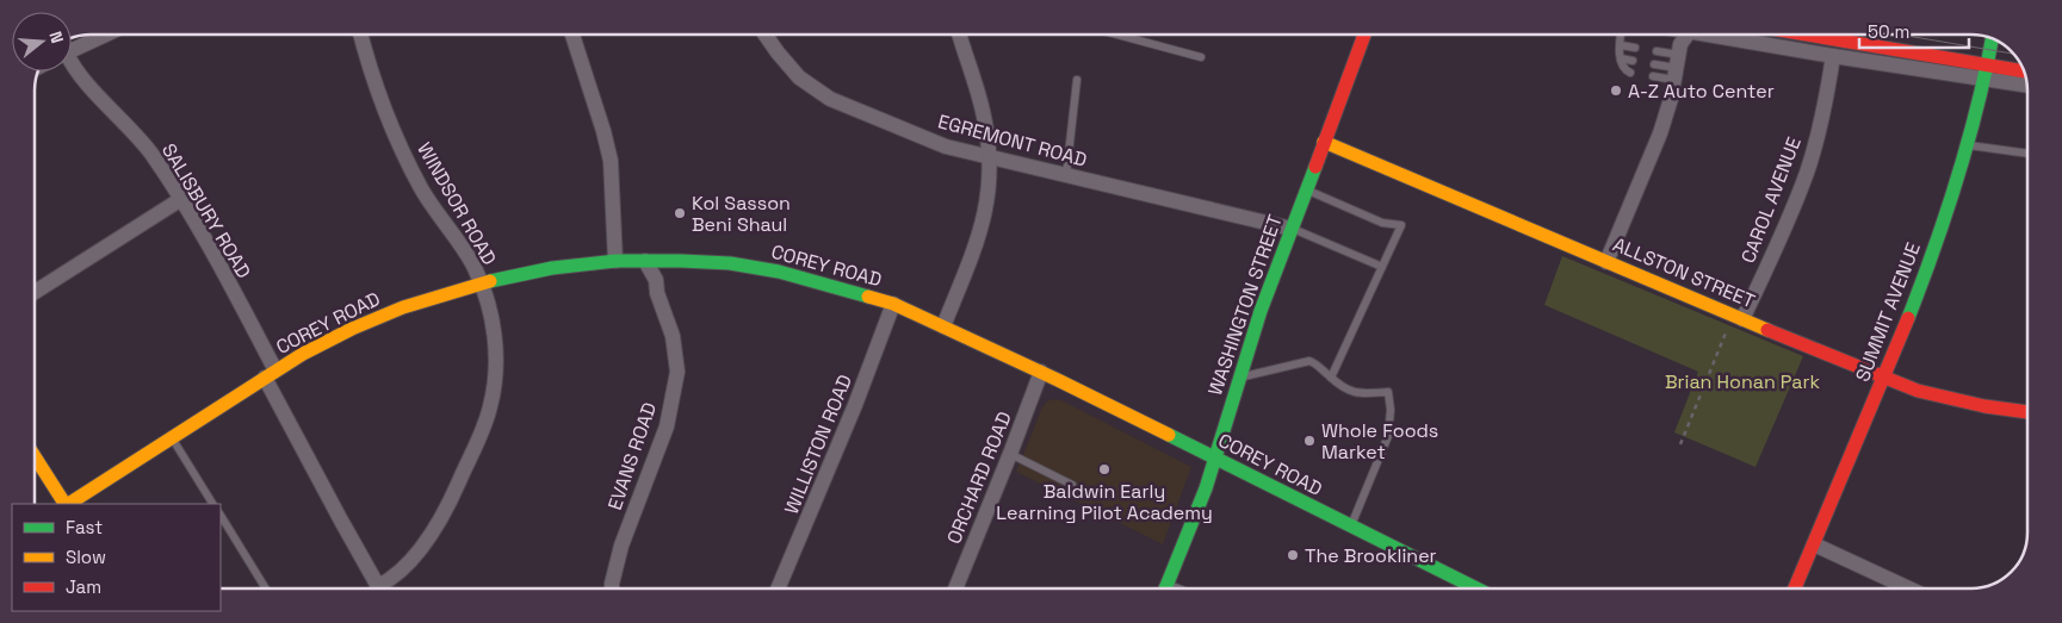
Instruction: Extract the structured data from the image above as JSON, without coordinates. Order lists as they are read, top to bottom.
{
  "streets": {
    "street": [
      "EGREMONT ROAD",
      "CAROL AVENUE",
      "WINDSOR ROAD",
      "SALISBURY ROAD",
      "COREY ROAD",
      "ALLSTON STREET",
      "WASHINGTON STREET",
      "SUMMIT AVENUE",
      "WILLISTON ROAD",
      "EVANS ROAD",
      "ORCHARD ROAD"
    ]
  },
  "crossings": [
    ["EGREMONT ROAD", "WASHINGTON STREET"],
    ["CAROL AVENUE", "ALLSTON STREET"],
    ["WINDSOR ROAD", "COREY ROAD"],
    ["SALISBURY ROAD", "COREY ROAD"],
    ["COREY ROAD", "WASHINGTON STREET"],
    ["COREY ROAD", "WILLISTON ROAD"],
    ["COREY ROAD", "EVANS ROAD"],
    ["COREY ROAD", "ORCHARD ROAD"],
    ["ALLSTON STREET", "WASHINGTON STREET"],
    ["ALLSTON STREET", "SUMMIT AVENUE"]
  ],
  "parks": ["Brian Honan Park"],
  "places": [
    "A-Z Auto Center",
    "Kol Sasson Beni Shaul",
    "Whole Foods Market",
    "Baldwin Early Learning Pilot Academy",
    "The Brookliner"
  ],
  "legend": ["Fast", "Slow", "Jam"],
  "scale_bar": "50 m",
  "north": "right"
}
